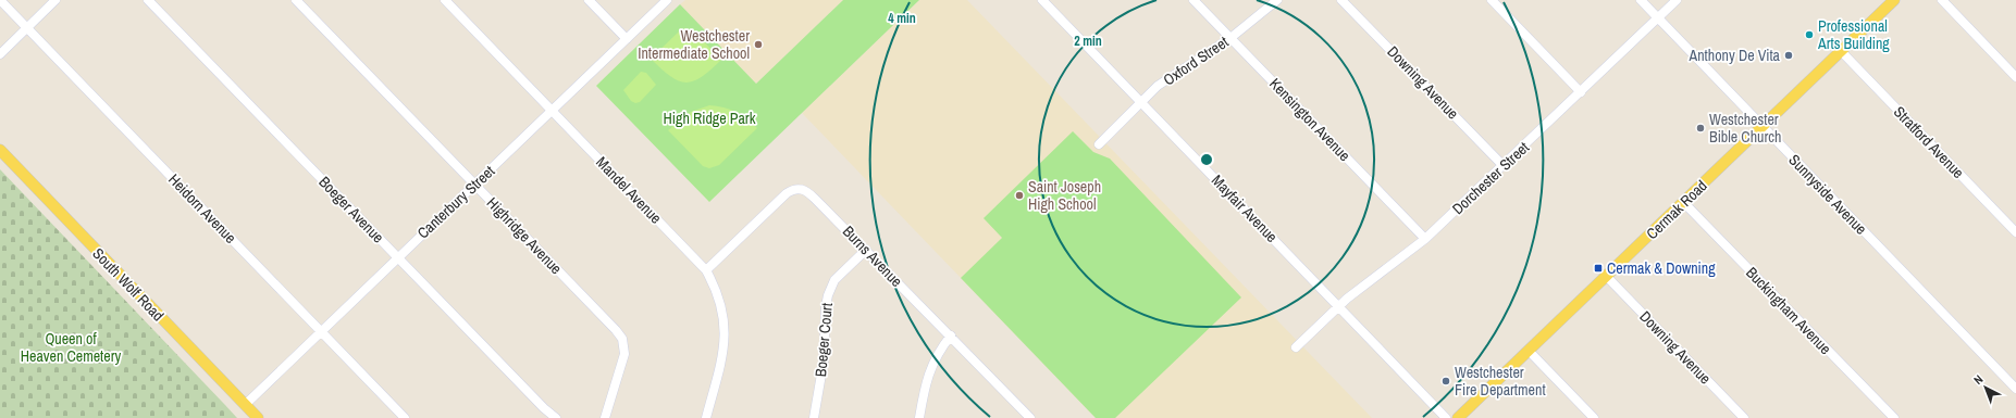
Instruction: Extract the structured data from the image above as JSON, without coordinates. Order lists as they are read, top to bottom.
{
  "streets": {
    "main road": ["Cermak Road", "South Wolf Road"],
    "street": [
      "Oxford Street",
      "Downing Avenue",
      "Kensington Avenue",
      "Stratford Avenue",
      "Dorchester Street",
      "Mandel Avenue",
      "Sunnyside Avenue",
      "Canterbury Street",
      "Heidorn Avenue",
      "Mayfair Avenue",
      "Boeger Avenue",
      "Highridge Avenue",
      "Burns Avenue",
      "Buckingham Avenue",
      "Boeger Court"
    ]
  },
  "crossings": [
    ["Oxford Street", "Kensington Avenue"],
    ["Oxford Street", "Mayfair Avenue"],
    ["Downing Avenue", "Dorchester Street"],
    ["Downing Avenue", "Cermak Road"],
    ["Kensington Avenue", "Dorchester Street"],
    ["Stratford Avenue", "Cermak Road"],
    ["Dorchester Street", "Sunnyside Avenue"],
    ["Dorchester Street", "Mayfair Avenue"],
    ["Mandel Avenue", "Canterbury Street"],
    ["Mandel Avenue", "Burns Avenue"],
    ["Sunnyside Avenue", "Cermak Road"],
    ["Canterbury Street", "Heidorn Avenue"],
    ["Canterbury Street", "Boeger Avenue"],
    ["Canterbury Street", "Highridge Avenue"],
    ["Canterbury Street", "South Wolf Road"],
    ["Cermak Road", "Buckingham Avenue"],
    ["Burns Avenue", "Boeger Court"]
  ],
  "parks": ["High Ridge Park", "Queen of Heaven Cemetery"],
  "places": {
    "other": [
      "Professional Arts Building",
      "Westchester Intermediate School",
      "Anthony De Vita",
      "Westchester Bible Church",
      "Saint Joseph High School",
      "Westchester Fire Department"
    ],
    "transit": ["Cermak & Downing"]
  },
  "north": "top left",
  "rings": ["4 min", "2 min"]
}
